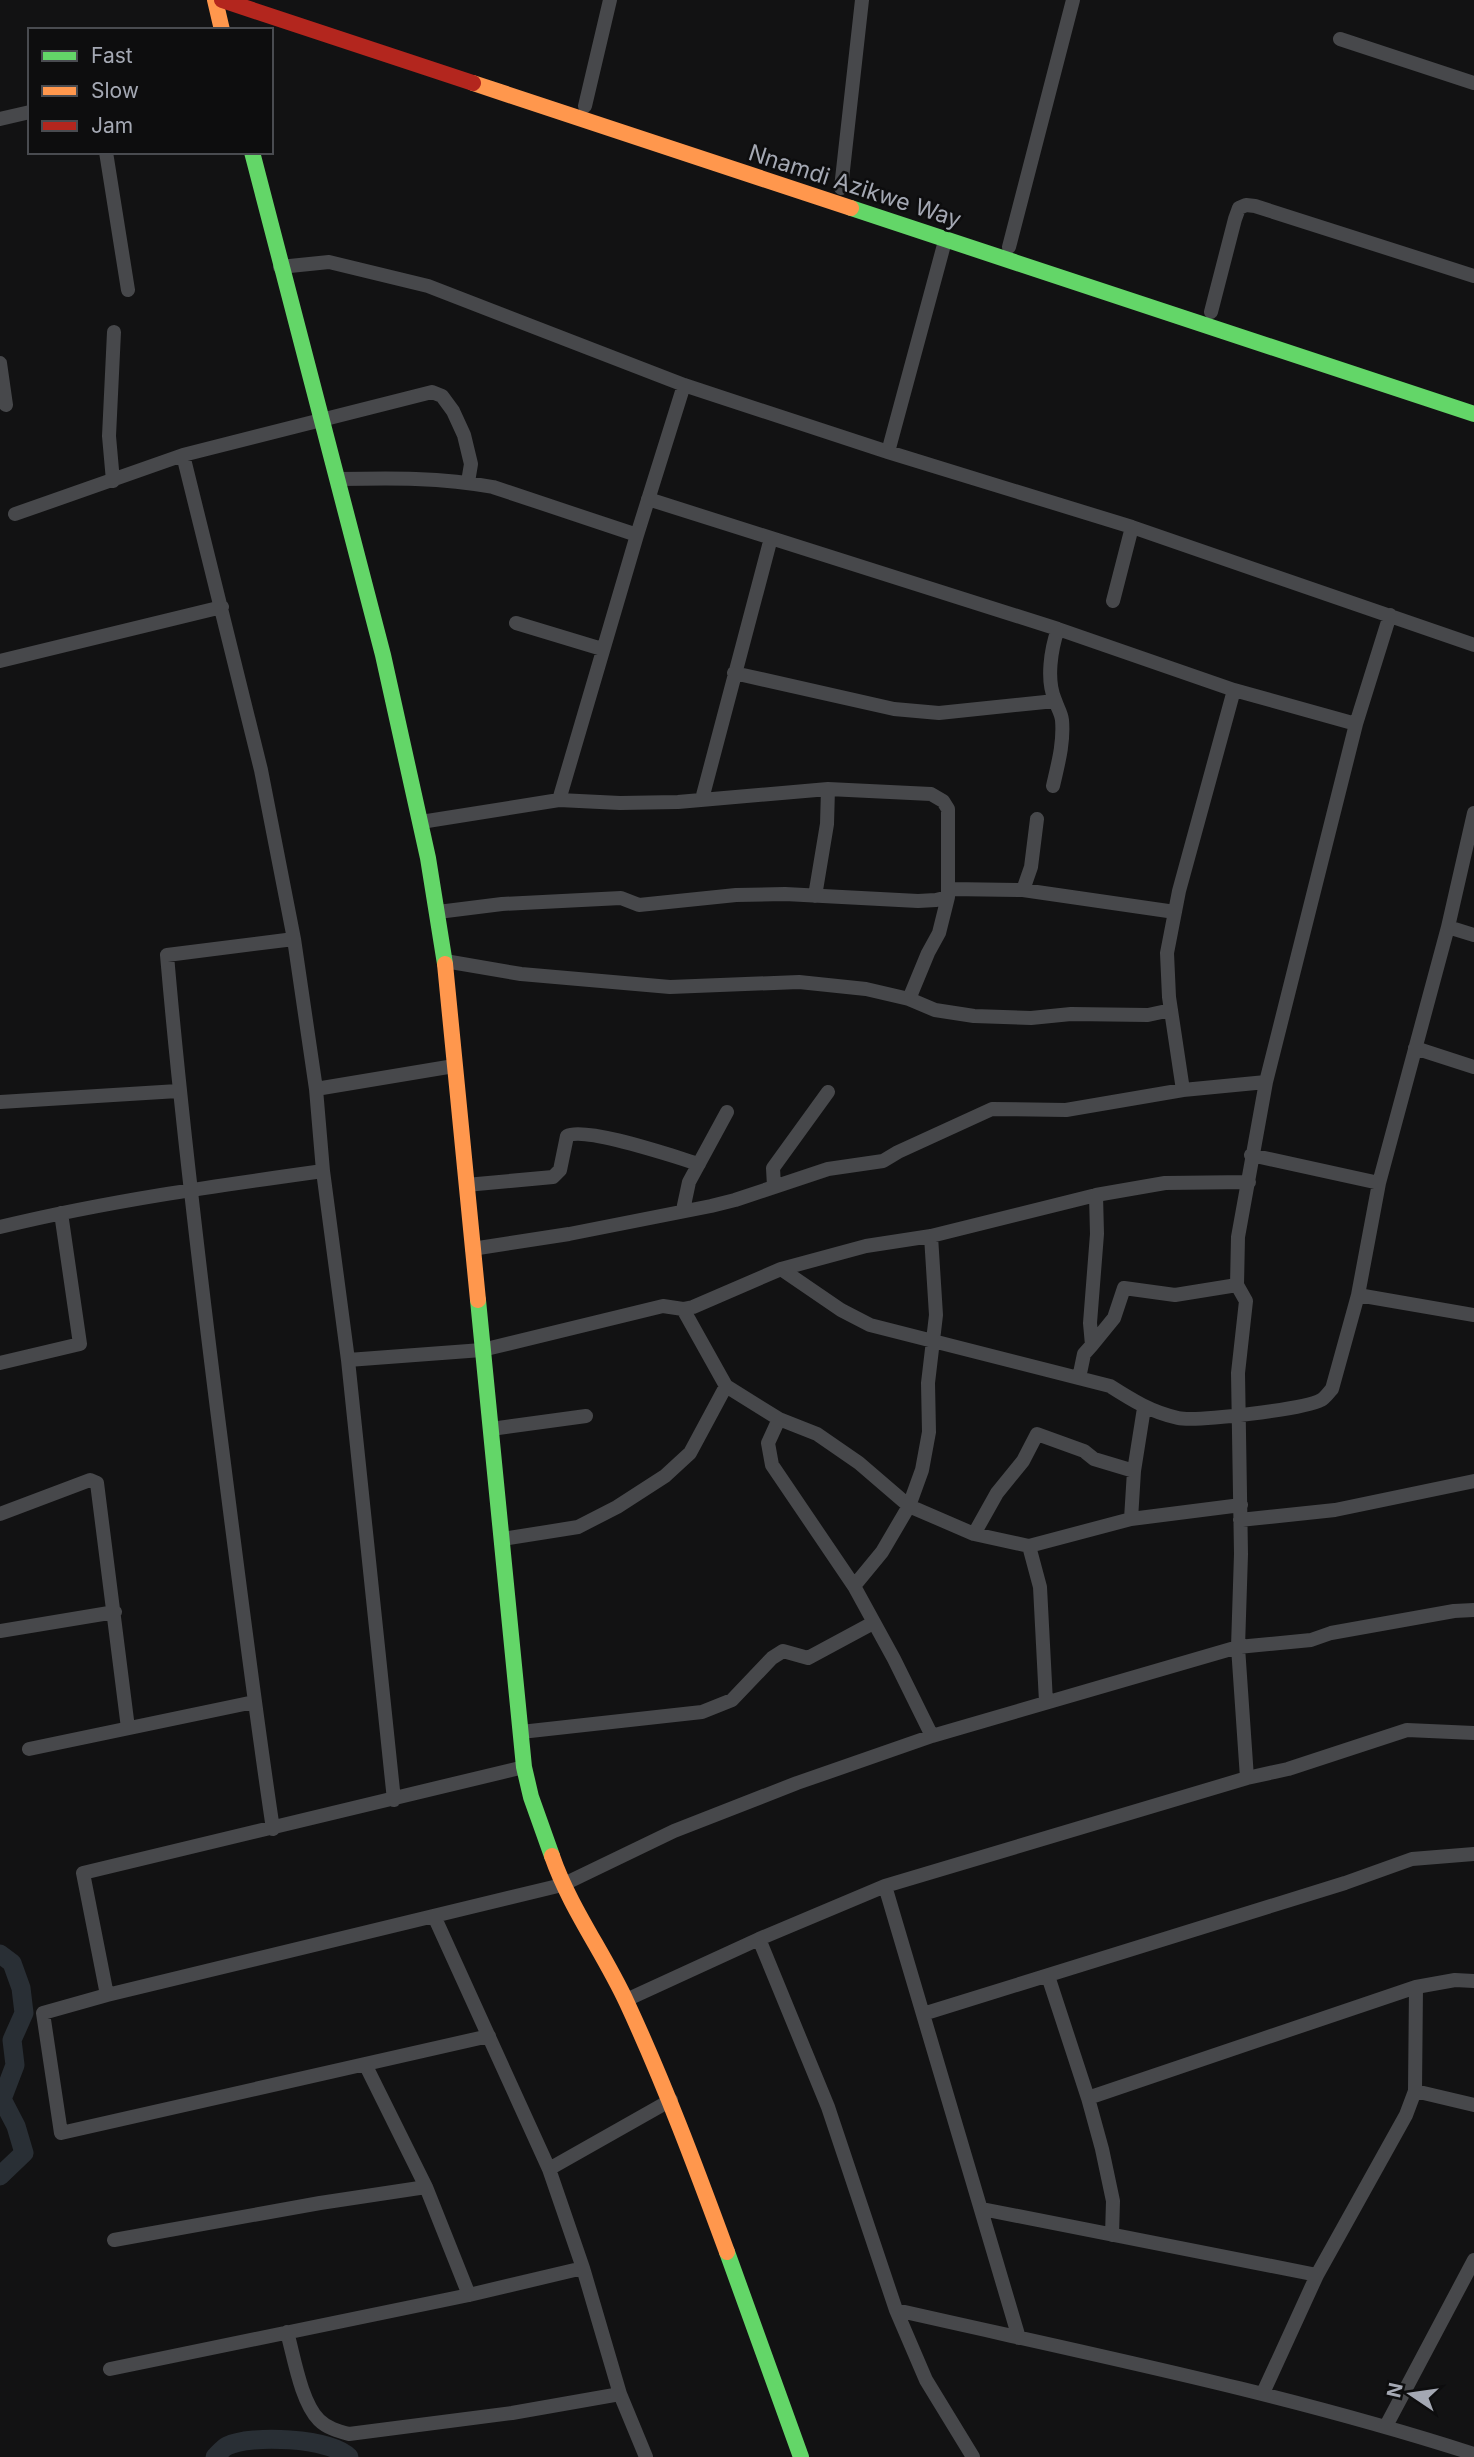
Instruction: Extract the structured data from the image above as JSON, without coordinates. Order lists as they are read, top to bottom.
{
  "streets": {
    "main road": ["Nnamdi Azikwe Way"]
  },
  "legend": ["Fast", "Slow", "Jam"],
  "north": "left"
}
